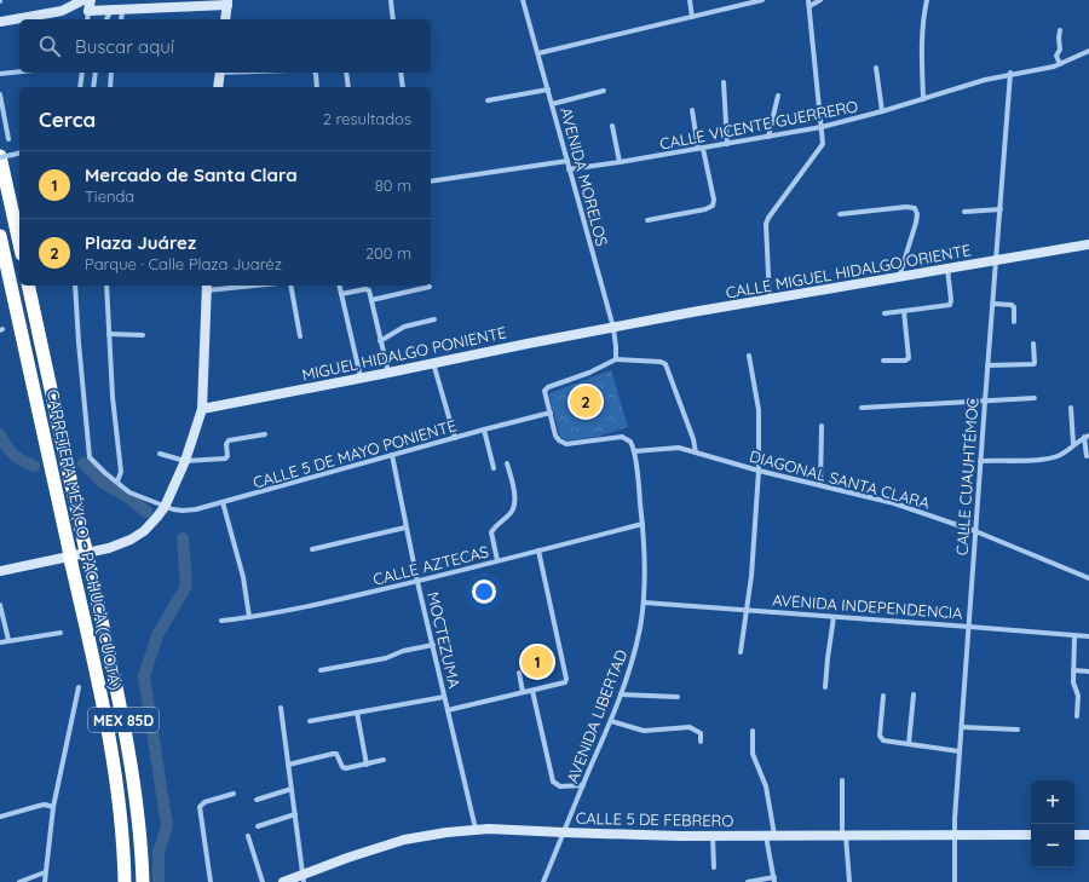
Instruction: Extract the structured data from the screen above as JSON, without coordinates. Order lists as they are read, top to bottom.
{
  "streets": {
    "highway": ["CARRETERA MÉXICO - PACHUCA (CUOTA)", "MEX 85D"],
    "street": [
      "CALLE VICENTE GUERRERO",
      "AVENIDA MORELOS",
      "CALLE MIGUEL HIDALGO ORIENTE",
      "MIGUEL HIDALGO PONIENTE",
      "CALLE 5 DE MAYO PONIENTE",
      "CALLE CUAUHTÉMOC",
      "DIAGONAL SANTA CLARA",
      "CALLE AZTECAS",
      "AVENIDA INDEPENDENCIA",
      "MOCTEZUMA",
      "AVENIDA LIBERTAD",
      "CALLE 5 DE FEBRERO"
    ]
  },
  "crossings": [
    ["CALLE VICENTE GUERRERO", "AVENIDA MORELOS"],
    ["CALLE VICENTE GUERRERO", "CALLE CUAUHTÉMOC"],
    ["AVENIDA MORELOS", "CALLE MIGUEL HIDALGO ORIENTE"],
    ["AVENIDA MORELOS", "MIGUEL HIDALGO PONIENTE"],
    ["CALLE MIGUEL HIDALGO ORIENTE", "MIGUEL HIDALGO PONIENTE"],
    ["CALLE MIGUEL HIDALGO ORIENTE", "CALLE CUAUHTÉMOC"],
    ["CALLE 5 DE MAYO PONIENTE", "MOCTEZUMA"],
    ["CALLE 5 DE MAYO PONIENTE", "AVENIDA LIBERTAD"],
    ["CALLE CUAUHTÉMOC", "DIAGONAL SANTA CLARA"],
    ["CALLE CUAUHTÉMOC", "AVENIDA INDEPENDENCIA"],
    ["CALLE CUAUHTÉMOC", "CALLE 5 DE FEBRERO"],
    ["DIAGONAL SANTA CLARA", "AVENIDA LIBERTAD"],
    ["CALLE AZTECAS", "MOCTEZUMA"],
    ["CALLE AZTECAS", "AVENIDA LIBERTAD"],
    ["AVENIDA INDEPENDENCIA", "AVENIDA LIBERTAD"],
    ["MOCTEZUMA", "CALLE 5 DE FEBRERO"],
    ["AVENIDA LIBERTAD", "CALLE 5 DE FEBRERO"]
  ],
  "page": {
    "search": "Buscar aquí",
    "heading": ["Cerca", "2 resultados"],
    "list": [
      {
        "mark": "1",
        "name": "Mercado de Santa Clara",
        "note": "Tienda",
        "value": "80 m"
      },
      {
        "mark": "2",
        "name": "Plaza Juárez",
        "note": "Parque · Calle Plaza Juaréz",
        "value": "200 m"
      }
    ],
    "pins": ["2", "1"],
    "map_buttons": ["+", "−"]
  }
}
